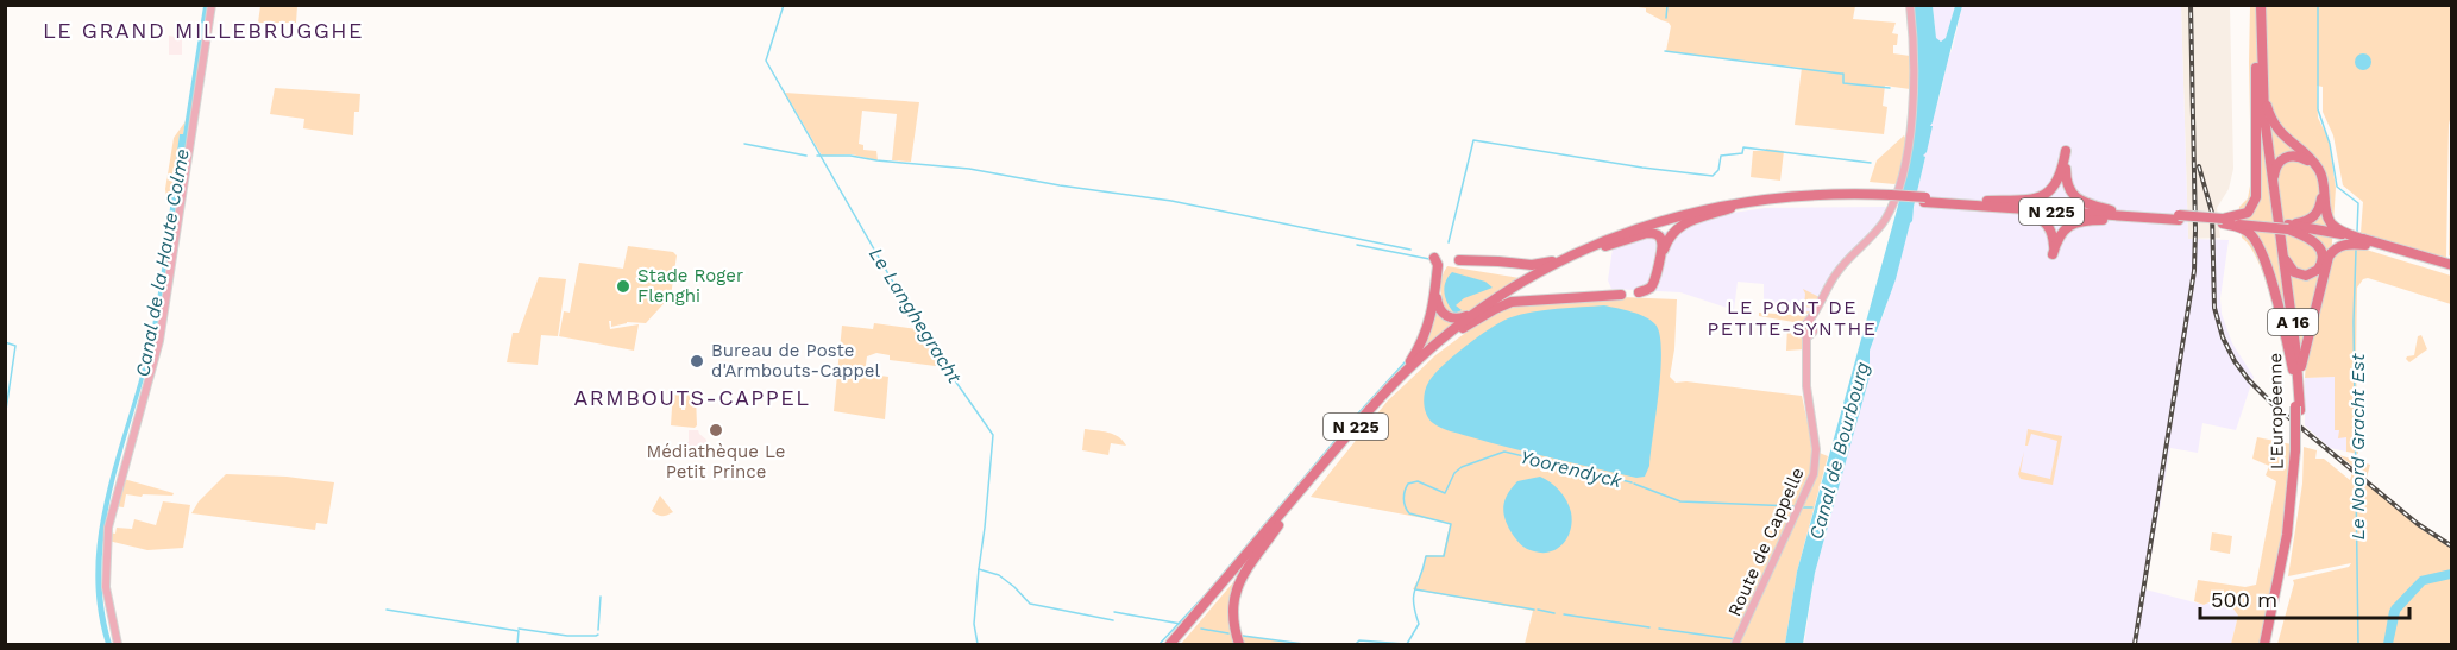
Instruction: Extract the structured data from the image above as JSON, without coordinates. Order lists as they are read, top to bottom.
{
  "streets": {
    "highway": ["N 225", "A 16", "L'Européenne"],
    "main road": ["Route de Cappelle"]
  },
  "crossings": [
    ["N 225", "L'Européenne"]
  ],
  "districts": ["LE GRAND MILLEBRUGGHE", "LE PONT DE PETITE-SYNTHE", "ARMBOUTS-CAPPEL"],
  "water": [
    "Canal de la Haute Colme",
    "Le Langhegracht",
    "Le Noord Gracht Est",
    "Canal de Bourbourg",
    "Yoorendyck"
  ],
  "places": ["Stade Roger Flenghi", "Bureau de Poste d'Armbouts-Cappel", "Médiathèque Le Petit Prince"],
  "scale_bar": "500 m"
}
